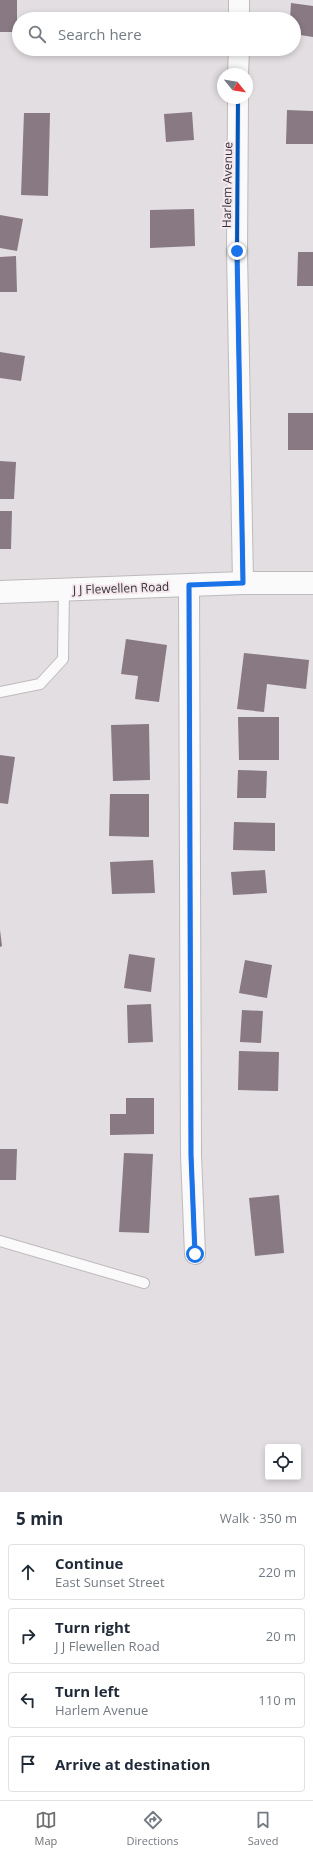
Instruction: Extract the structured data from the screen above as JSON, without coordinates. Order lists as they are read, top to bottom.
{
  "streets": {
    "street": ["Harlem Avenue", "J J Flewellen Road"]
  },
  "crossings": [
    ["Harlem Avenue", "J J Flewellen Road"]
  ],
  "north": "bottom right",
  "page": {
    "search": "Search here",
    "heading": ["5 min", "Walk · 350 m"],
    "list": [
      ["Continue", "East Sunset Street", "220 m"],
      ["Turn right", "J J Flewellen Road", "20 m"],
      ["Turn left", "Harlem Avenue", "110 m"],
      "Arrive at destination"
    ],
    "nav": ["Map", "Directions", "Saved"]
  }
}
